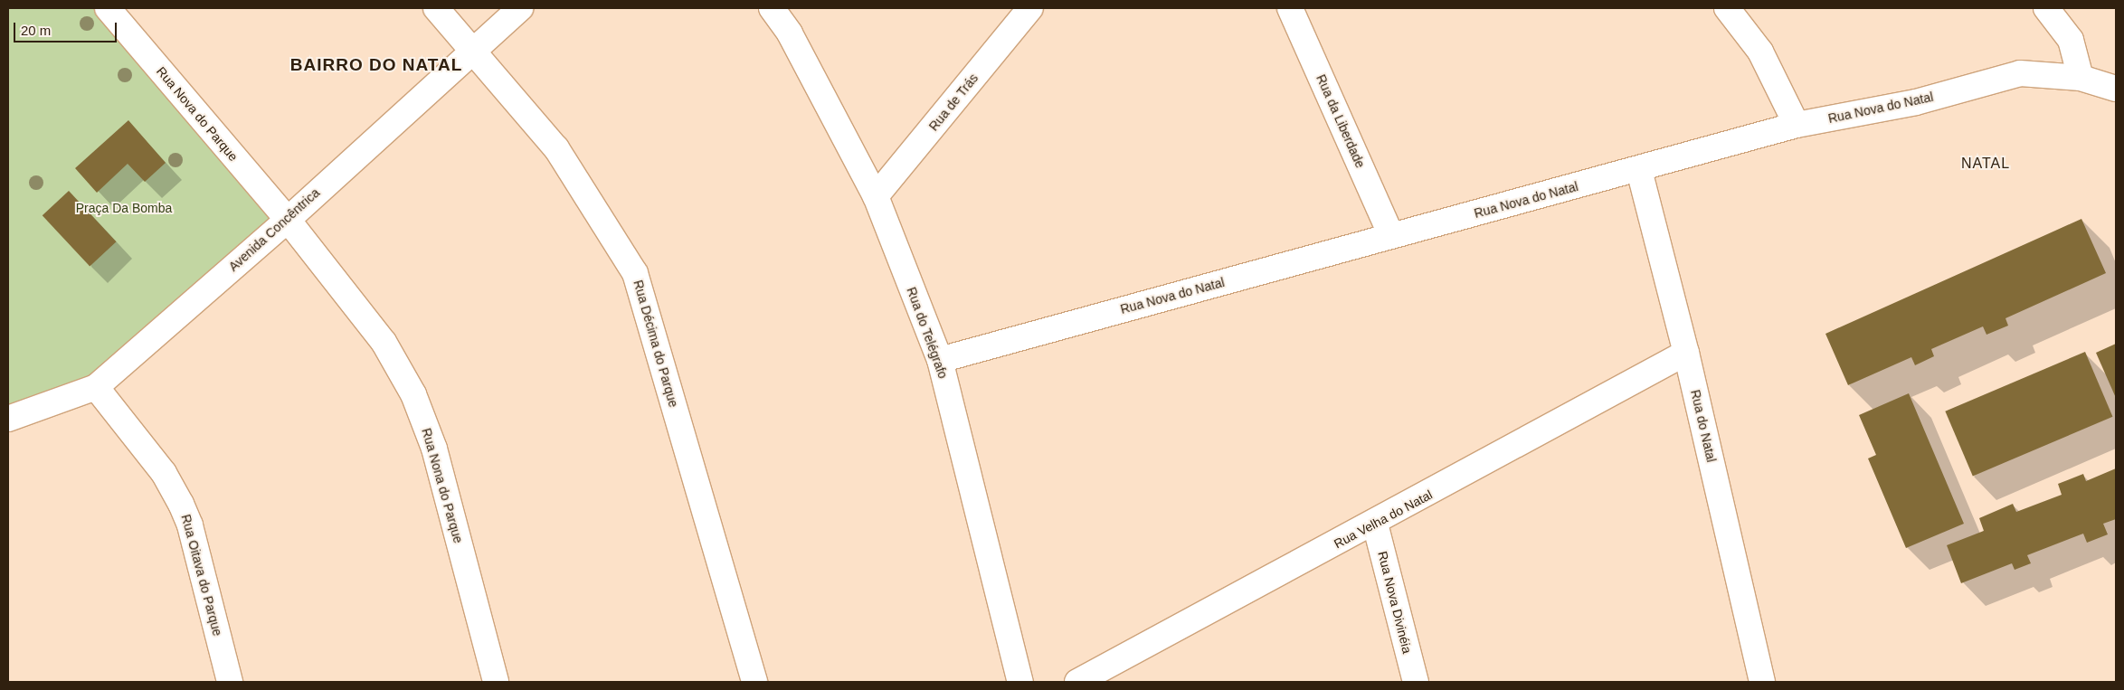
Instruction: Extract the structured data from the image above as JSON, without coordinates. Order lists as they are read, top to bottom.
{
  "streets": {
    "street": [
      "Rua de Trás",
      "Rua Nova do Natal",
      "Rua Nova do Parque",
      "Rua da Liberdade",
      "Avenida Concêntrica",
      "Rua do Telégrafo",
      "Rua Décima do Parque",
      "Rua do Natal",
      "Rua Nona do Parque",
      "Rua Velha do Natal",
      "Rua Oitava do Parque",
      "Rua Nova Divinéia"
    ]
  },
  "crossings": [
    ["Rua de Trás", "Rua do Telégrafo"],
    ["Rua Nova do Natal", "Rua da Liberdade"],
    ["Rua Nova do Natal", "Rua do Telégrafo"],
    ["Rua Nova do Natal", "Rua do Natal"],
    ["Rua Nova do Parque", "Avenida Concêntrica"],
    ["Rua Nova do Parque", "Rua Nona do Parque"],
    ["Avenida Concêntrica", "Rua Décima do Parque"],
    ["Avenida Concêntrica", "Rua Nona do Parque"],
    ["Avenida Concêntrica", "Rua Oitava do Parque"],
    ["Rua do Natal", "Rua Velha do Natal"],
    ["Rua Velha do Natal", "Rua Nova Divinéia"]
  ],
  "districts": ["BAIRRO DO NATAL", "NATAL"],
  "parks": ["Praça Da Bomba"],
  "scale_bar": "20 m"
}
